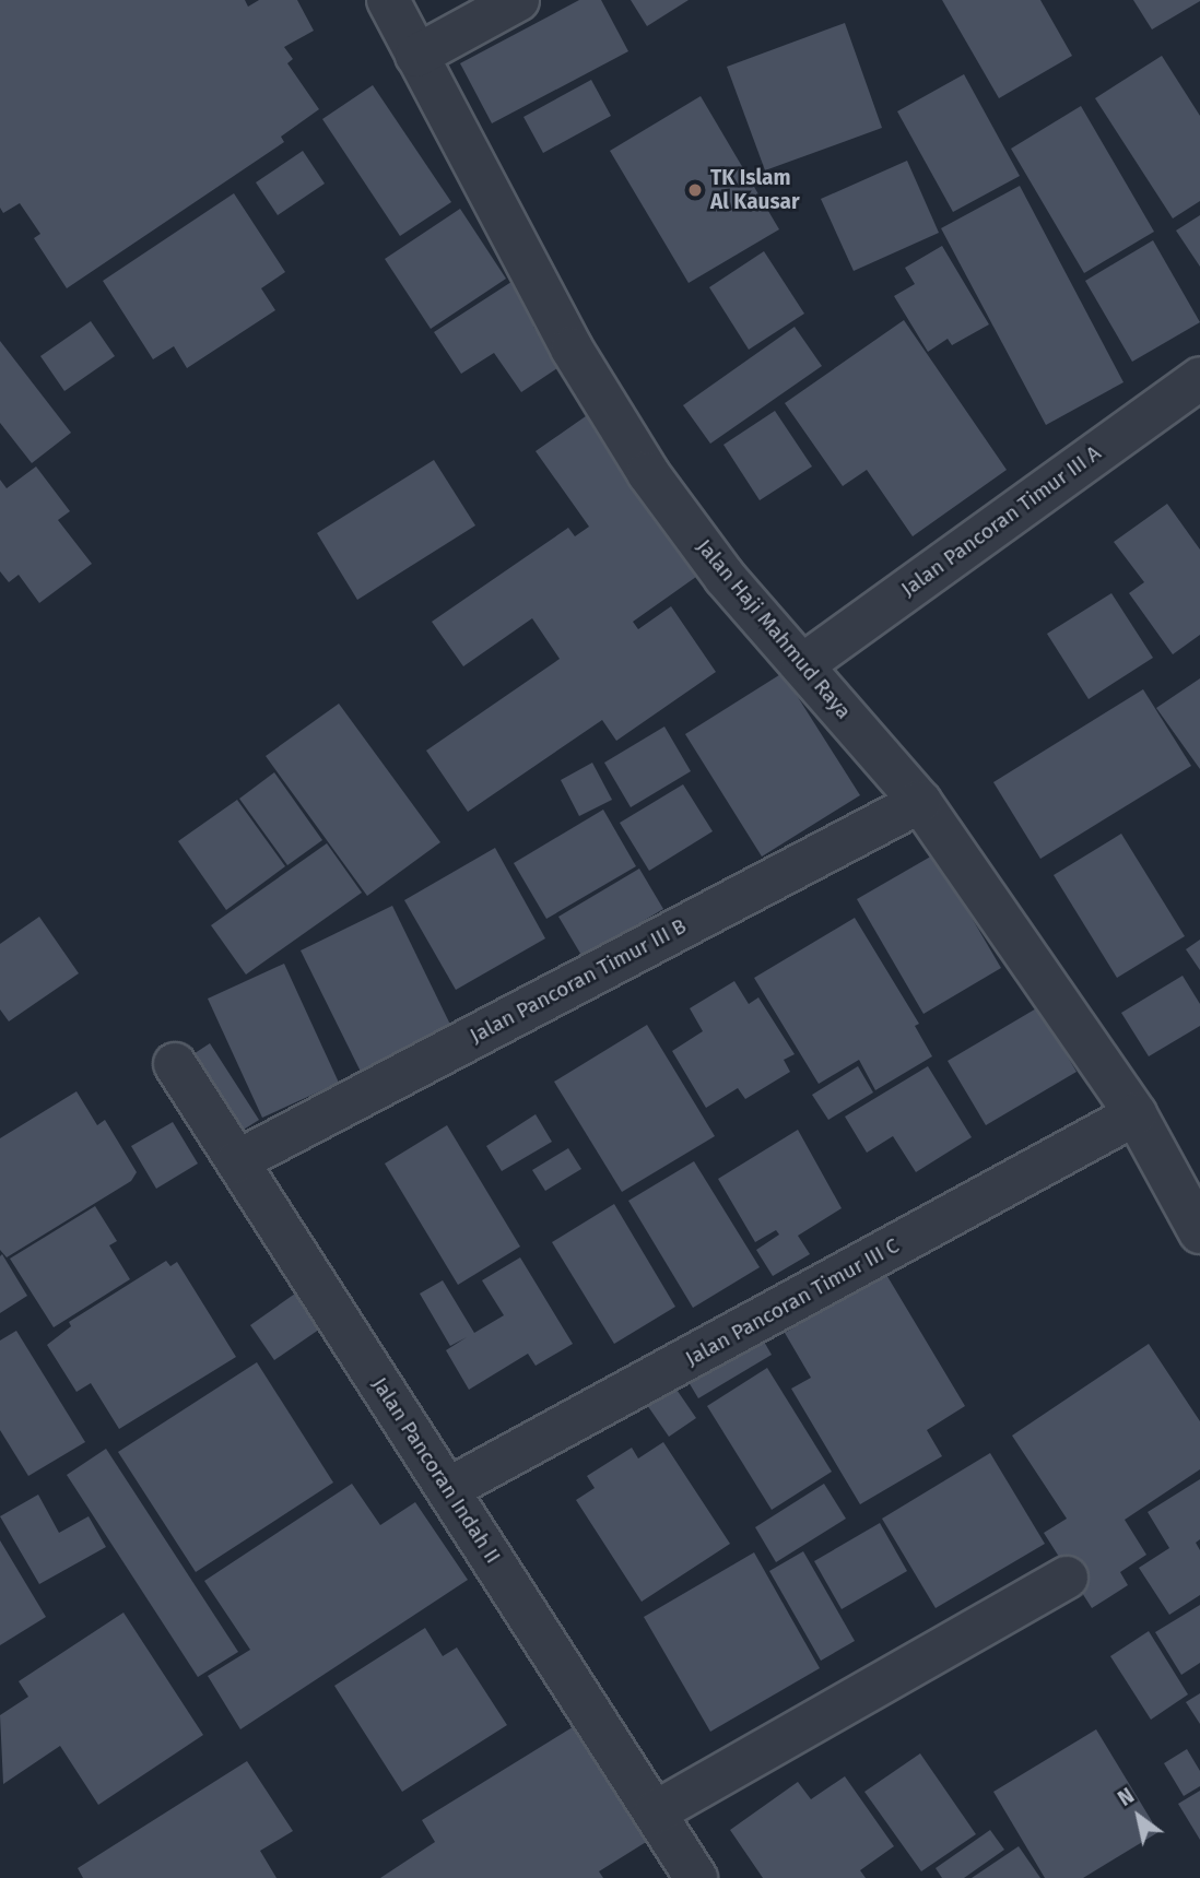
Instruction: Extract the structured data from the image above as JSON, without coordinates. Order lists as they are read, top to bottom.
{
  "streets": {
    "street": [
      "Jalan Pancoran Timur III A",
      "Jalan Haji Mahmud Raya",
      "Jalan Pancoran Timur III B",
      "Jalan Pancoran Timur III C",
      "Jalan Pancoran Indah II"
    ]
  },
  "crossings": [
    ["Jalan Pancoran Timur III A", "Jalan Haji Mahmud Raya"],
    ["Jalan Haji Mahmud Raya", "Jalan Pancoran Timur III B"],
    ["Jalan Haji Mahmud Raya", "Jalan Pancoran Timur III C"],
    ["Jalan Pancoran Timur III B", "Jalan Pancoran Indah II"],
    ["Jalan Pancoran Timur III C", "Jalan Pancoran Indah II"]
  ],
  "places": ["TK Islam Al Kausar"],
  "north": "top left"
}
